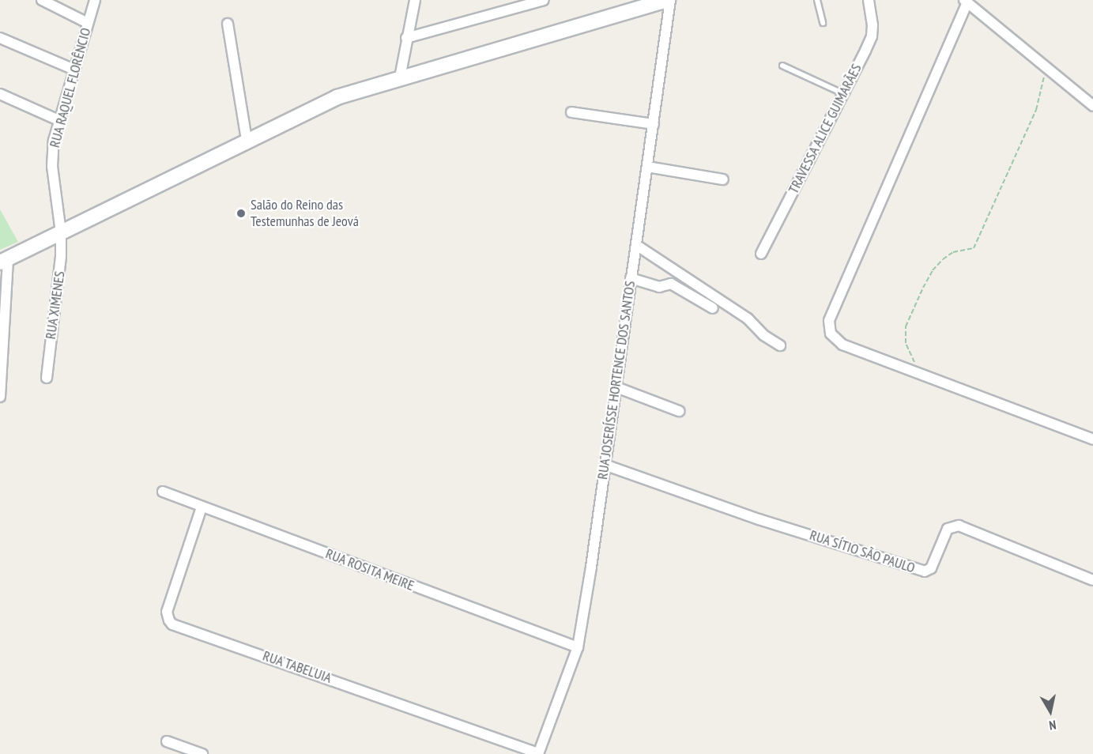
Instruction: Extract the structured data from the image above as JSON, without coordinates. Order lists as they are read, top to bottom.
{
  "streets": {
    "street": [
      "RUA RAQUEL FLORÊNCIO",
      "TRAVESSA ALICE GUIMARÃES",
      "RUA XIMENES",
      "RUA JOSERÍSSE HORTENCE DOS SANTOS",
      "RUA SÍTIO SÃO PAULO",
      "RUA ROSITA MEIRE",
      "RUA TABELUIA"
    ]
  },
  "crossings": [
    ["RUA RAQUEL FLORÊNCIO", "RUA XIMENES"],
    ["RUA JOSERÍSSE HORTENCE DOS SANTOS", "RUA SÍTIO SÃO PAULO"],
    ["RUA JOSERÍSSE HORTENCE DOS SANTOS", "RUA ROSITA MEIRE"],
    ["RUA JOSERÍSSE HORTENCE DOS SANTOS", "RUA TABELUIA"],
    ["RUA ROSITA MEIRE", "RUA TABELUIA"]
  ],
  "places": ["Salão do Reino das Testemunhas de Jeová"],
  "north": "bottom"
}
